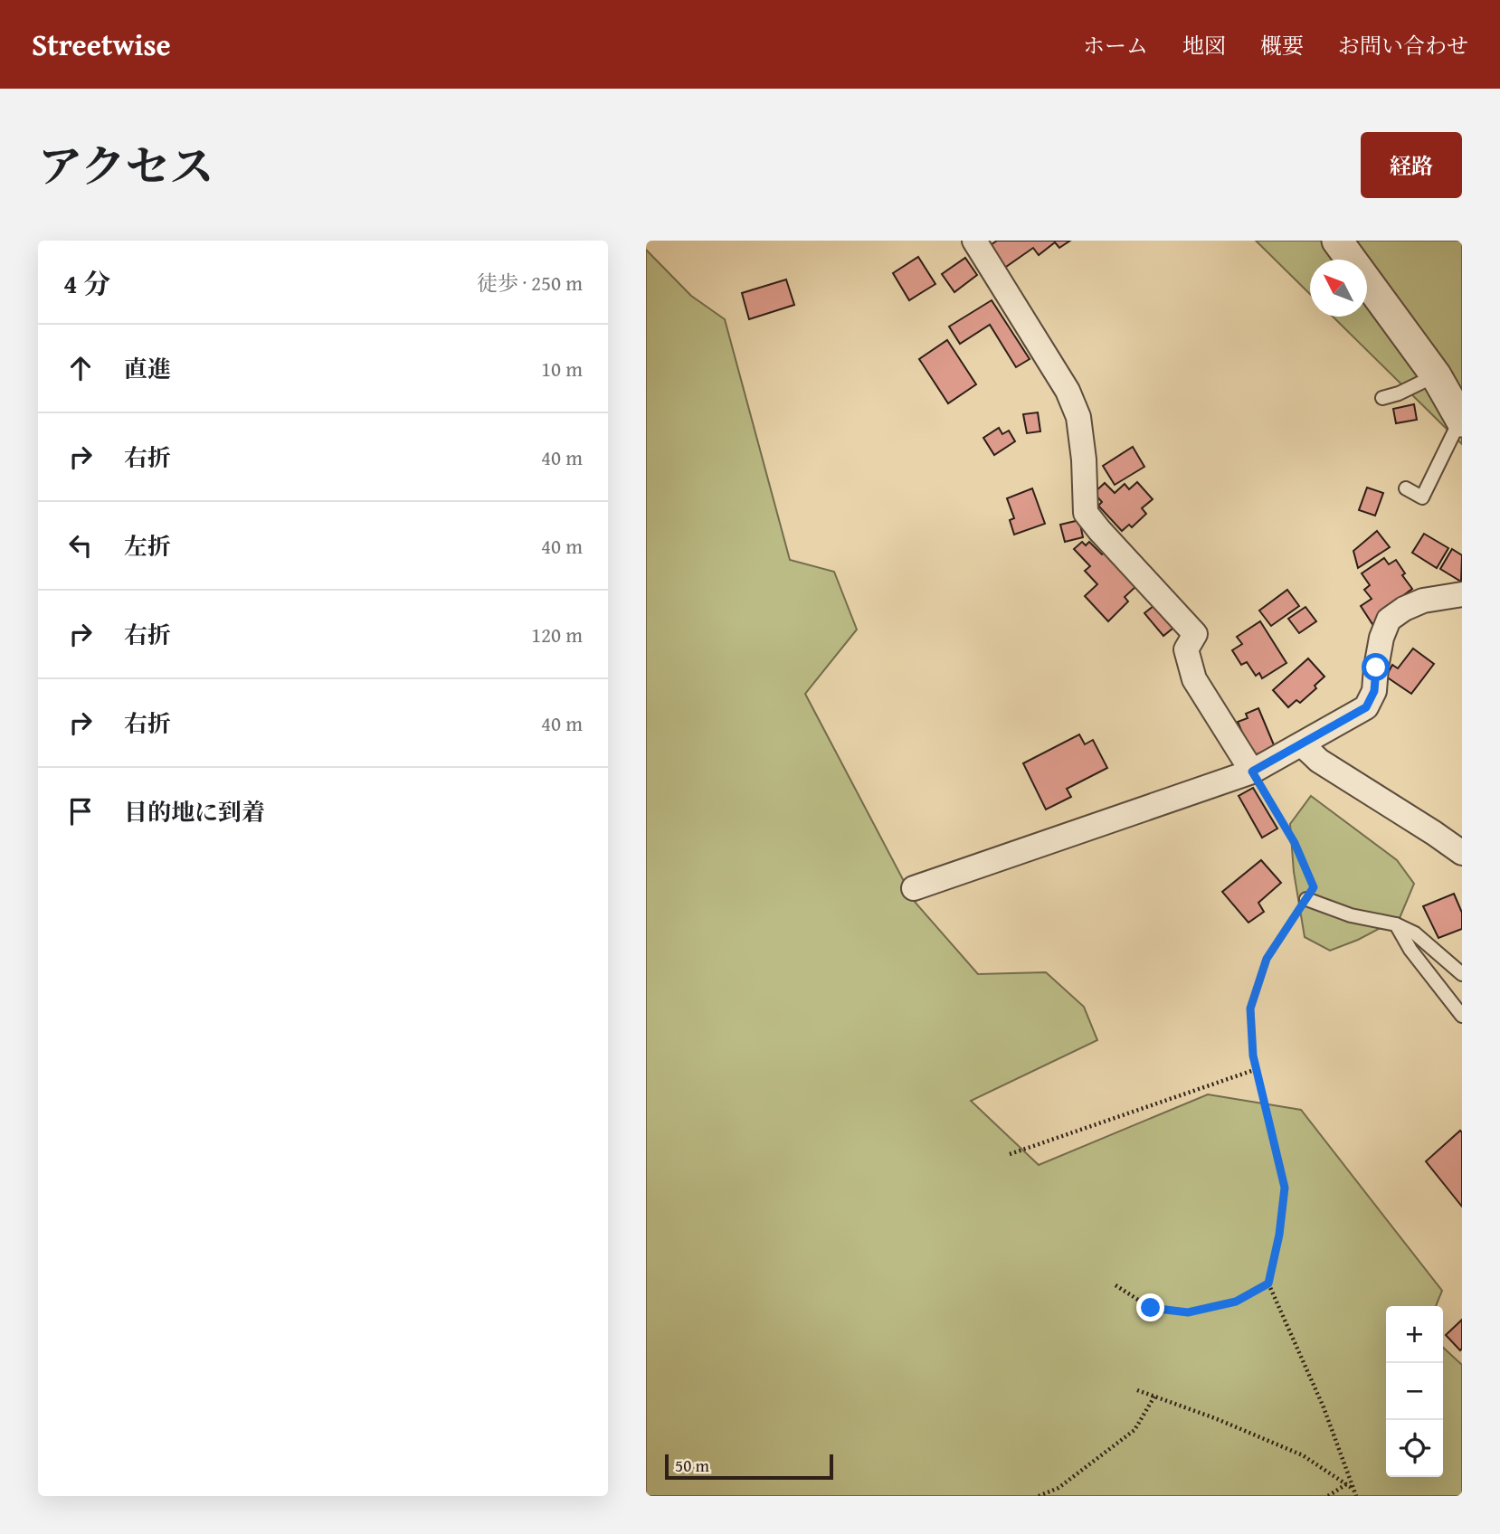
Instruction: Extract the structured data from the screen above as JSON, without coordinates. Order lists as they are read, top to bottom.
{
  "scale_bar": "50 m",
  "north": "top left",
  "page": {
    "header": "Streetwise",
    "nav": [
      "ホーム",
      "地図",
      "概要",
      "お問い合わせ"
    ],
    "title": "アクセス",
    "buttons": "経路",
    "heading": ["4 分", "徒歩 · 250 m"],
    "list": [
      ["直進", "10 m"],
      ["右折", "40 m"],
      ["左折", "40 m"],
      ["右折", "120 m"],
      ["右折", "40 m"],
      "目的地に到着"
    ],
    "map_buttons": ["+", "−"],
    "scale": "50 m"
  }
}
